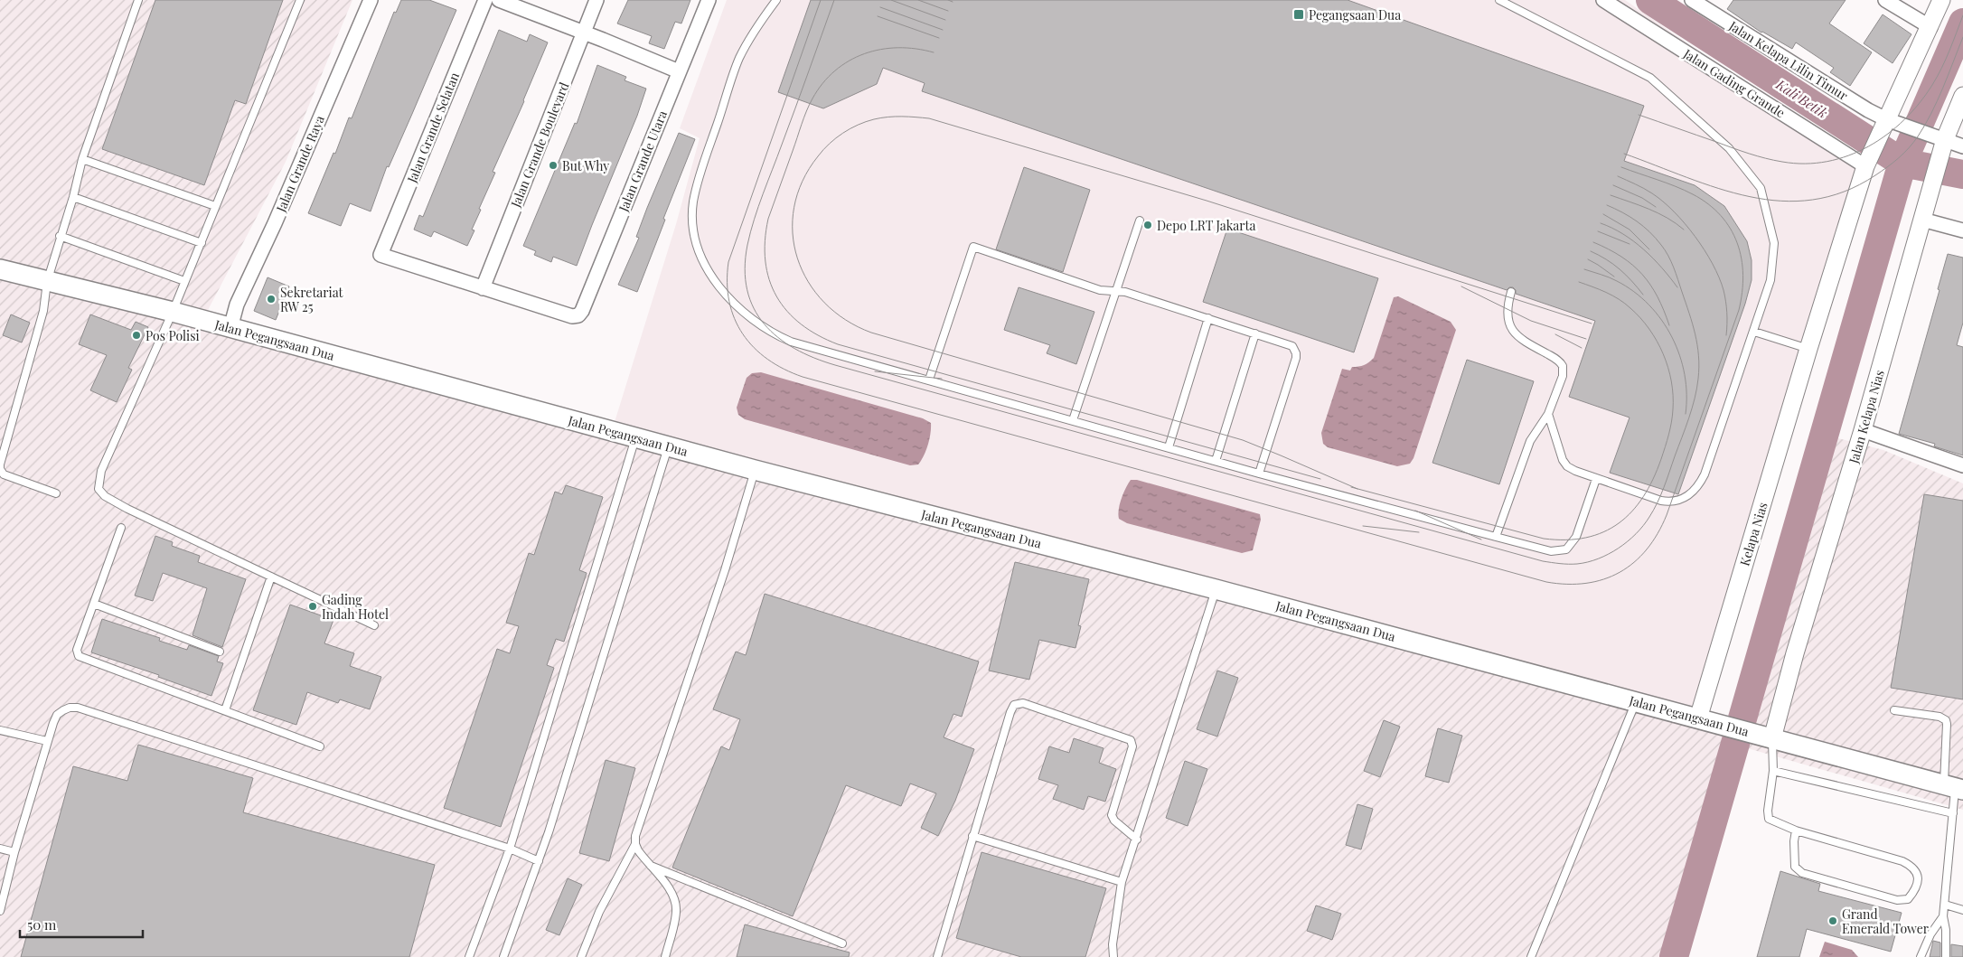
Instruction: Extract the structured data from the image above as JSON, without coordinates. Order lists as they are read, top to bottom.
{
  "streets": {
    "main road": ["Jalan Pegangsaan Dua"],
    "street": [
      "Jalan Kelapa Lilin Timur",
      "Jalan Gading Grande",
      "Jalan Grande Selatan",
      "Jalan Grande Boulevard",
      "Jalan Grande Utara",
      "Jalan Grande Raya",
      "Jalan Kelapa Nias",
      "Kelapa Nias"
    ]
  },
  "crossings": [
    ["Jalan Kelapa Lilin Timur", "Jalan Kelapa Nias"],
    ["Jalan Grande Selatan", "Jalan Grande Boulevard"],
    ["Jalan Grande Selatan", "Jalan Grande Utara"],
    ["Jalan Grande Boulevard", "Jalan Grande Utara"],
    ["Jalan Grande Raya", "Jalan Pegangsaan Dua"],
    ["Jalan Pegangsaan Dua", "Jalan Kelapa Nias"],
    ["Jalan Pegangsaan Dua", "Kelapa Nias"]
  ],
  "water": ["Kali Betik"],
  "places": {
    "transit": ["Pegangsaan Dua"],
    "other": [
      "But Why",
      "Depo LRT Jakarta",
      "Sekretariat RW 25",
      "Pos Polisi",
      "Gading Indah Hotel",
      "Grand Emerald Tower"
    ]
  },
  "scale_bar": "50 m"
}
